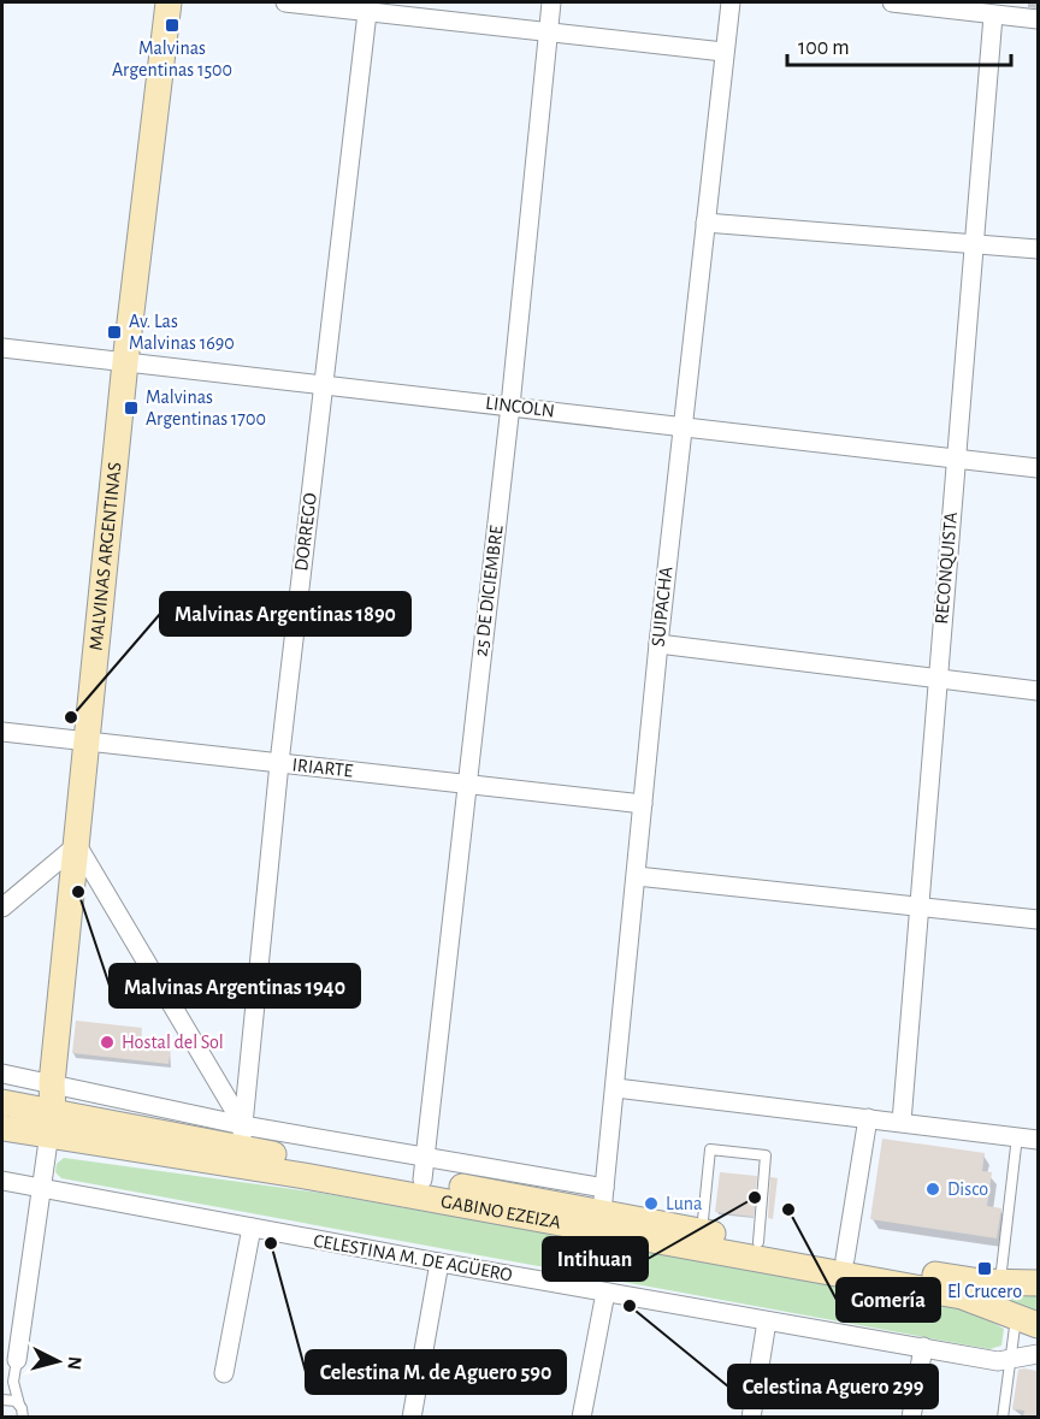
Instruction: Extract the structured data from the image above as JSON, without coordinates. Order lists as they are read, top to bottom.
{
  "streets": {
    "main road": ["MALVINAS ARGENTINAS", "GABINO EZEIZA"],
    "street": [
      "LINCOLN",
      "DORREGO",
      "RECONQUISTA",
      "25 DE DICIEMBRE",
      "SUIPACHA",
      "IRIARTE",
      "CELESTINA M. DE AGÜERO"
    ]
  },
  "crossings": [
    ["LINCOLN", "DORREGO"],
    ["LINCOLN", "MALVINAS ARGENTINAS"],
    ["LINCOLN", "RECONQUISTA"],
    ["LINCOLN", "25 DE DICIEMBRE"],
    ["LINCOLN", "SUIPACHA"],
    ["DORREGO", "IRIARTE"],
    ["DORREGO", "GABINO EZEIZA"],
    ["MALVINAS ARGENTINAS", "IRIARTE"],
    ["MALVINAS ARGENTINAS", "GABINO EZEIZA"],
    ["25 DE DICIEMBRE", "IRIARTE"],
    ["25 DE DICIEMBRE", "GABINO EZEIZA"],
    ["SUIPACHA", "IRIARTE"],
    ["SUIPACHA", "GABINO EZEIZA"]
  ],
  "places": {
    "transit": [
      "Malvinas Argentinas 1500",
      "Av. Las Malvinas 1690",
      "Malvinas Argentinas 1700",
      "El Crucero"
    ],
    "other": [
      "Malvinas Argentinas 1890",
      "Malvinas Argentinas 1940",
      "Hostal del Sol",
      "Disco",
      "Intihuan",
      "Luna",
      "Gomería",
      "Celestina M. de Aguero 590",
      "Celestina Aguero 299"
    ]
  },
  "scale_bar": "100 m",
  "north": "right"
}
